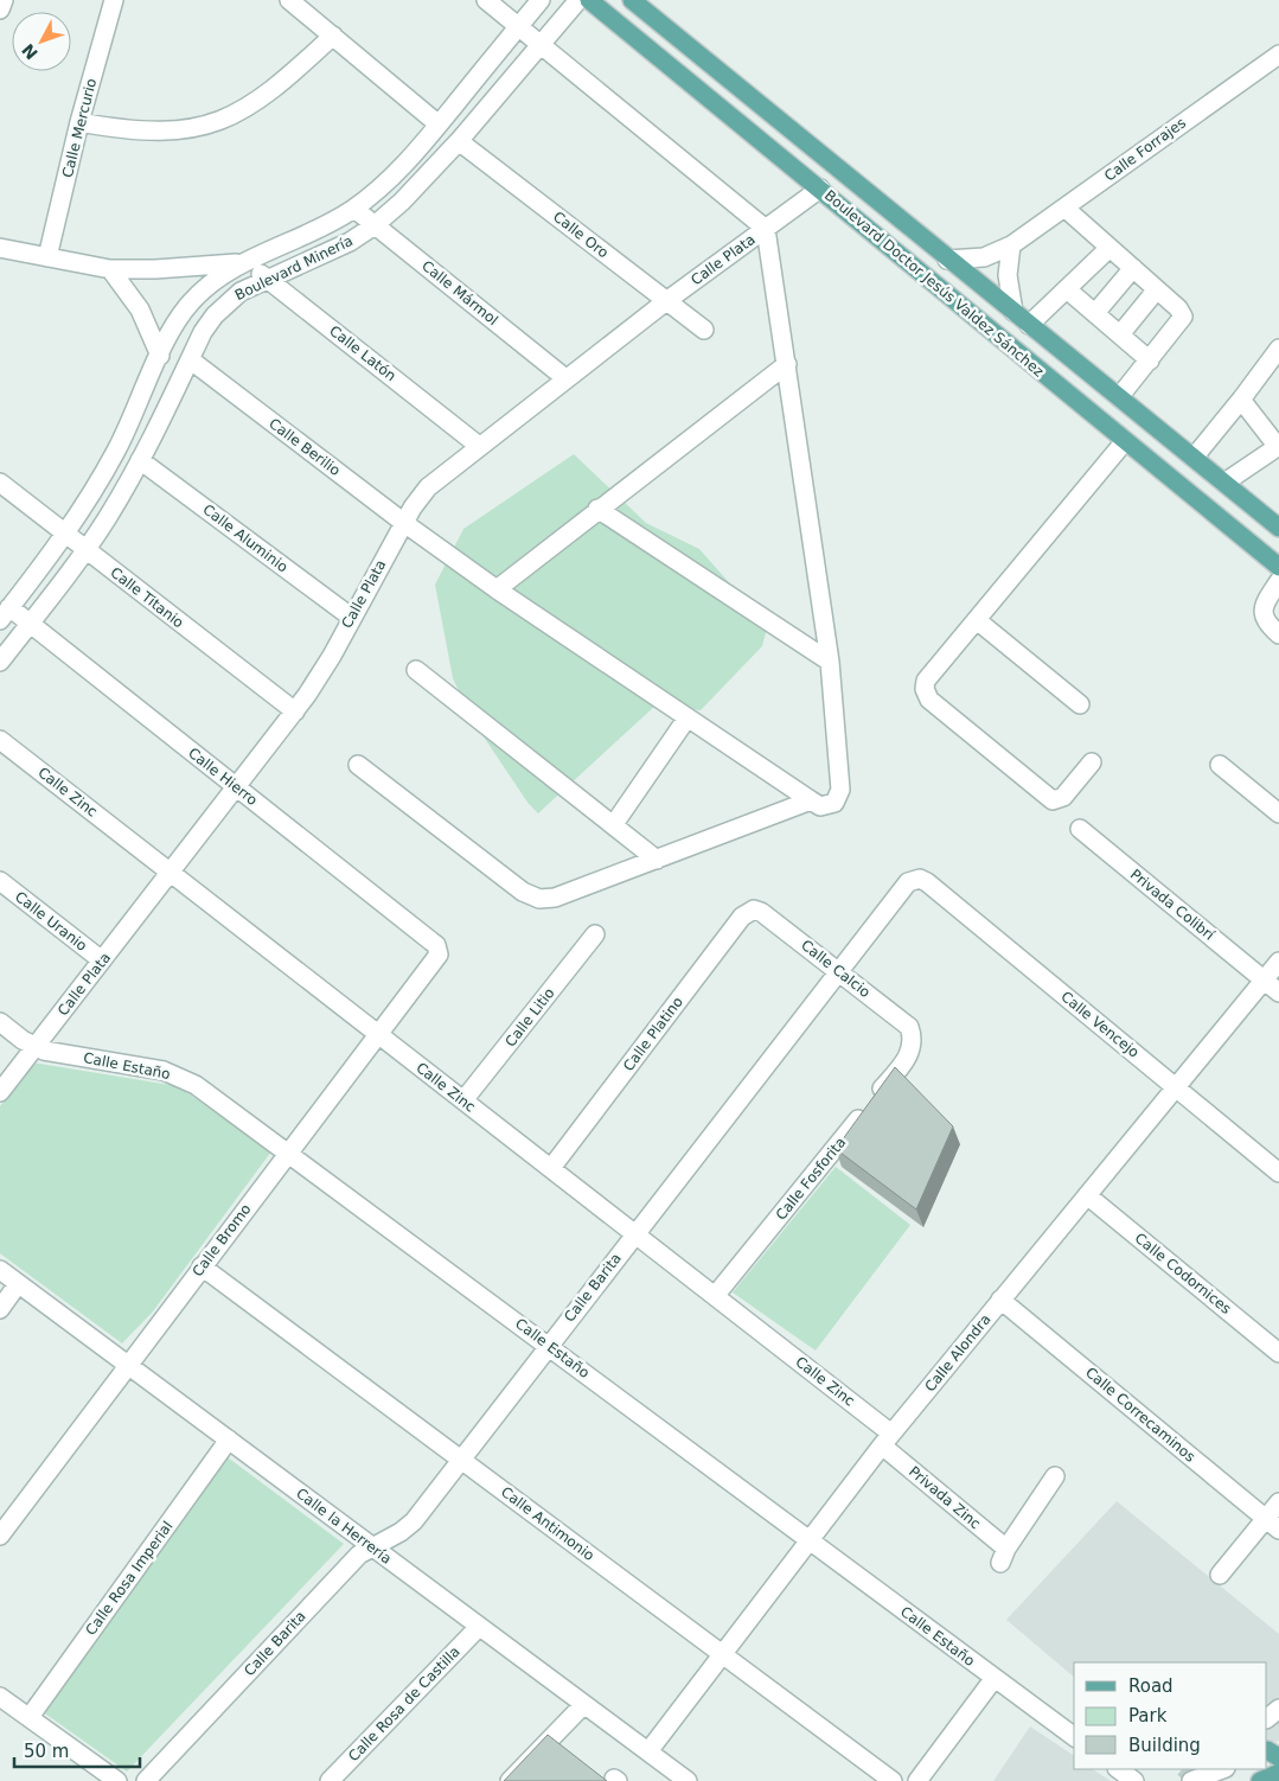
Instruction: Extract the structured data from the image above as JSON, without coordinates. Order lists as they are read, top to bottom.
{
  "streets": {
    "main road": ["Boulevard Doctor Jesús Valdez Sánchez"],
    "street": [
      "Calle Mercurio",
      "Calle Forrajes",
      "Calle Oro",
      "Calle Plata",
      "Boulevard Minería",
      "Calle Mármol",
      "Calle Latón",
      "Calle Berilio",
      "Calle Aluminio",
      "Calle Titanio",
      "Calle Hierro",
      "Calle Zinc",
      "Privada Colibrí",
      "Calle Uranio",
      "Calle Calcio",
      "Calle Litio",
      "Calle Vencejo",
      "Calle Platino",
      "Calle Estaño",
      "Calle Fosforita",
      "Calle Bromo",
      "Calle Codornices",
      "Calle Barita",
      "Calle Alondra",
      "Calle Correcaminos",
      "Privada Zinc",
      "Calle Antimonio",
      "Calle la Herrería",
      "Calle Rosa Imperial",
      "Calle Rosa de Castilla"
    ]
  },
  "crossings": [
    ["Calle Forrajes", "Boulevard Doctor Jesús Valdez Sánchez"],
    ["Calle Oro", "Calle Plata"],
    ["Calle Oro", "Boulevard Minería"],
    ["Calle Plata", "Boulevard Doctor Jesús Valdez Sánchez"],
    ["Calle Plata", "Calle Mármol"],
    ["Calle Plata", "Calle Latón"],
    ["Calle Plata", "Calle Berilio"],
    ["Calle Plata", "Calle Aluminio"],
    ["Calle Plata", "Calle Titanio"],
    ["Calle Plata", "Calle Hierro"],
    ["Calle Plata", "Calle Zinc"],
    ["Calle Plata", "Calle Uranio"],
    ["Calle Plata", "Calle Estaño"],
    ["Boulevard Minería", "Calle Mármol"],
    ["Boulevard Minería", "Calle Latón"],
    ["Boulevard Minería", "Calle Berilio"],
    ["Boulevard Minería", "Calle Aluminio"],
    ["Boulevard Minería", "Calle Titanio"],
    ["Boulevard Minería", "Calle Hierro"],
    ["Calle Hierro", "Calle Bromo"],
    ["Calle Zinc", "Calle Litio"],
    ["Calle Zinc", "Calle Platino"],
    ["Calle Zinc", "Calle Fosforita"],
    ["Calle Zinc", "Calle Bromo"],
    ["Calle Zinc", "Calle Barita"],
    ["Calle Zinc", "Calle Alondra"],
    ["Calle Zinc", "Privada Zinc"],
    ["Privada Colibrí", "Calle Alondra"],
    ["Calle Calcio", "Calle Platino"],
    ["Calle Calcio", "Calle Fosforita"],
    ["Calle Calcio", "Calle Barita"],
    ["Calle Vencejo", "Calle Barita"],
    ["Calle Vencejo", "Calle Alondra"],
    ["Calle Estaño", "Calle Bromo"],
    ["Calle Estaño", "Calle Barita"],
    ["Calle Estaño", "Calle Alondra"],
    ["Calle Bromo", "Calle Antimonio"],
    ["Calle Bromo", "Calle la Herrería"],
    ["Calle Codornices", "Calle Alondra"],
    ["Calle Barita", "Calle Antimonio"],
    ["Calle Barita", "Calle la Herrería"],
    ["Calle Alondra", "Calle Correcaminos"],
    ["Calle Alondra", "Privada Zinc"],
    ["Calle Alondra", "Calle Antimonio"],
    ["Calle Alondra", "Calle la Herrería"],
    ["Calle la Herrería", "Calle Rosa Imperial"],
    ["Calle la Herrería", "Calle Rosa de Castilla"]
  ],
  "legend": ["Road", "Park", "Building"],
  "scale_bar": "50 m",
  "north": "bottom left"
}
